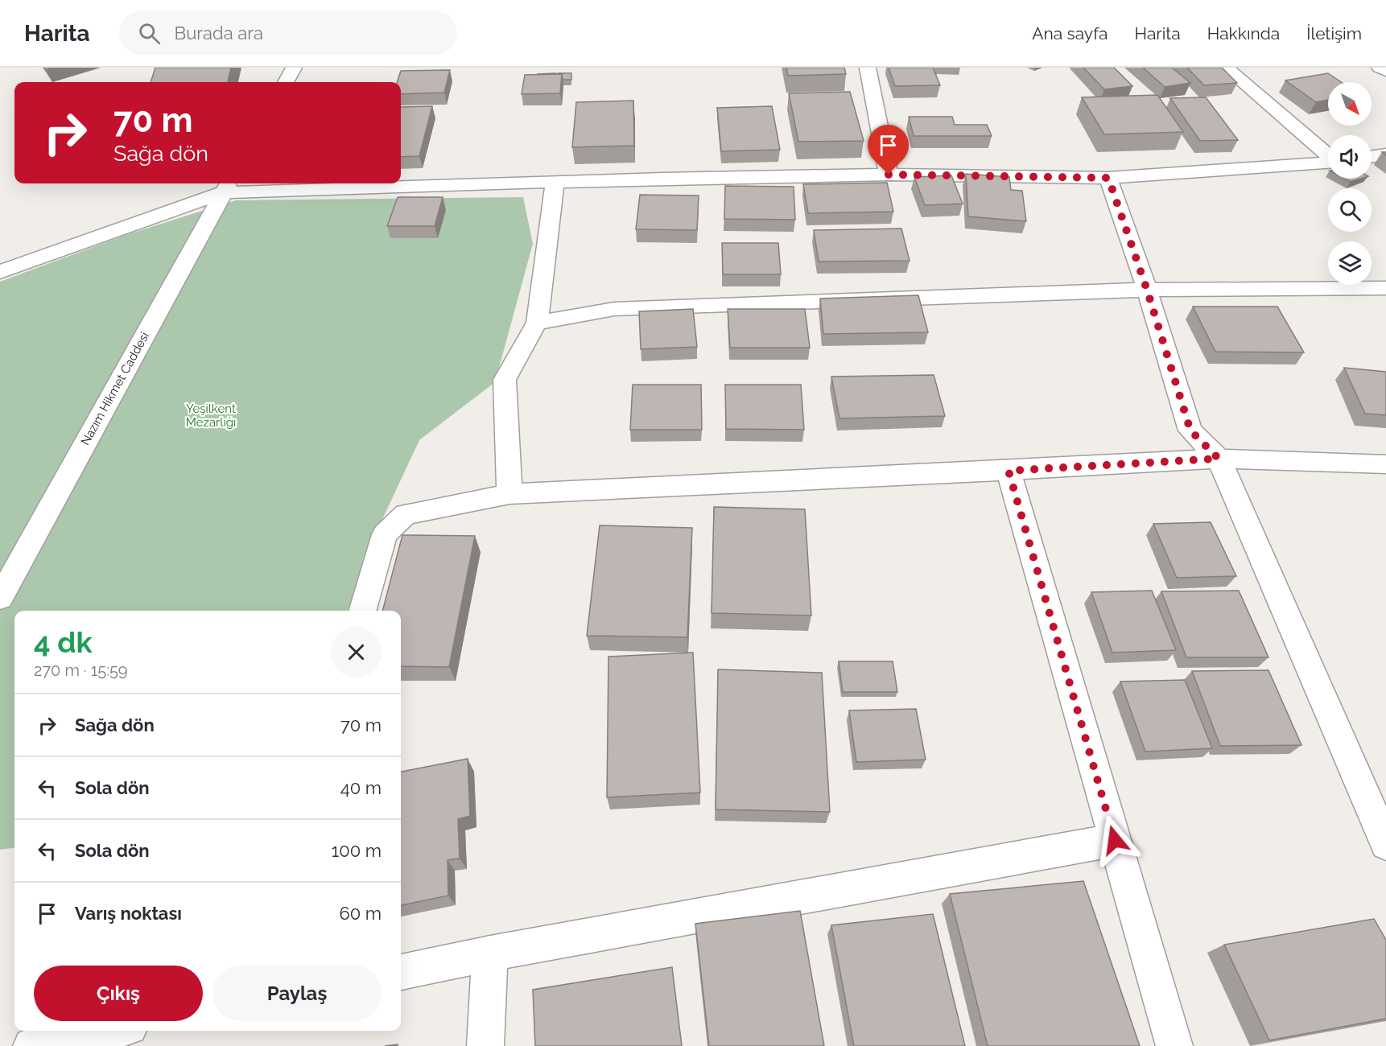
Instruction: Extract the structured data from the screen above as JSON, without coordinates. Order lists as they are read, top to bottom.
{
  "streets": {
    "street": ["Nazım Hikmet Caddesi"]
  },
  "parks": ["Yeşilkent Mezarlığı"],
  "north": "bottom right",
  "page": {
    "header": "Harita",
    "search": "Burada ara",
    "nav": [
      "Ana sayfa",
      "Harita",
      "Hakkında",
      "İletişim"
    ],
    "turn": ["70 m", "Sağa dön"],
    "heading": ["4 dk", "270 m · 15:59"],
    "list": [
      {
        "name": "Sağa dön",
        "value": "70 m"
      },
      {
        "name": "Sola dön",
        "value": "40 m"
      },
      {
        "name": "Sola dön",
        "value": "100 m"
      },
      {
        "name": "Varış noktası",
        "value": "60 m"
      }
    ],
    "buttons": ["Çıkış", "Paylaş"]
  }
}
